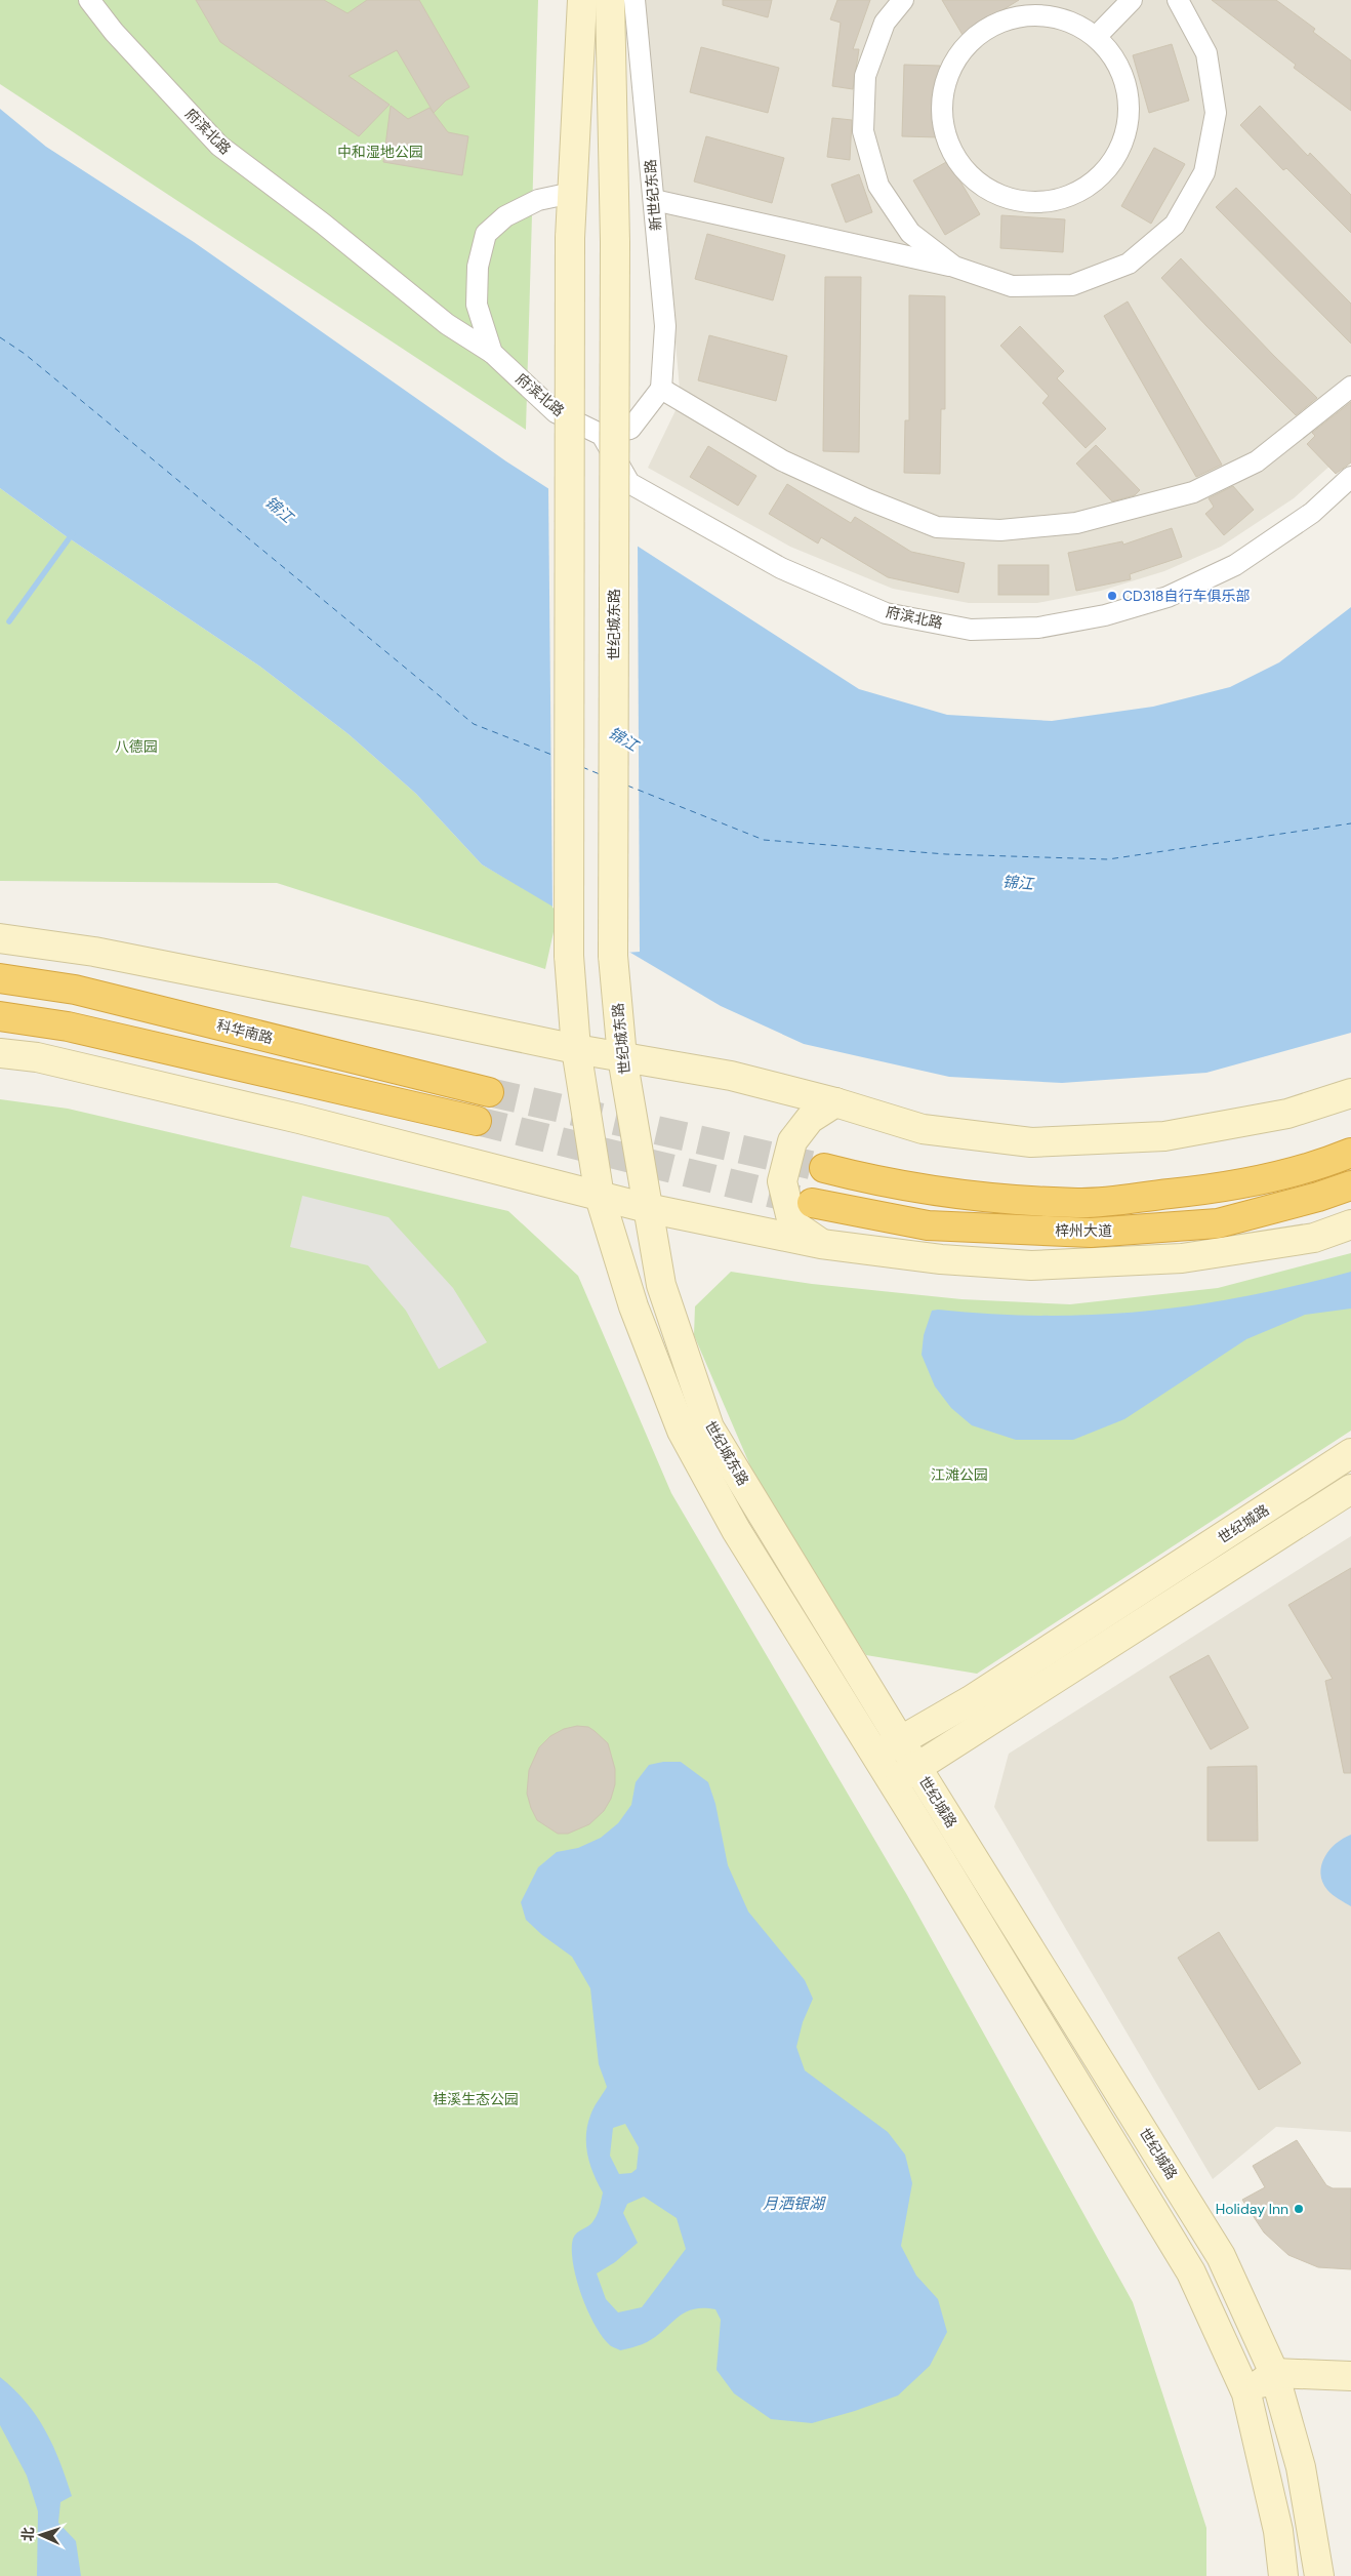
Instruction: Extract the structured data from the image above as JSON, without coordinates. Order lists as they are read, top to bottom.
{
  "streets": {
    "highway": ["科华南路", "梓州大道"],
    "main road": ["世纪城东路", "世纪城路"],
    "street": ["府滨北路", "新世纪东路"]
  },
  "crossings": [
    ["府滨北路", "世纪城东路"],
    ["世纪城东路", "世纪城路"]
  ],
  "water": ["锦江", "月洒银湖"],
  "parks": [
    "中和湿地公园",
    "八德园",
    "江滩公园",
    "桂溪生态公园"
  ],
  "places": ["CD318自行车俱乐部", "Holiday Inn"],
  "north": "left"
}
